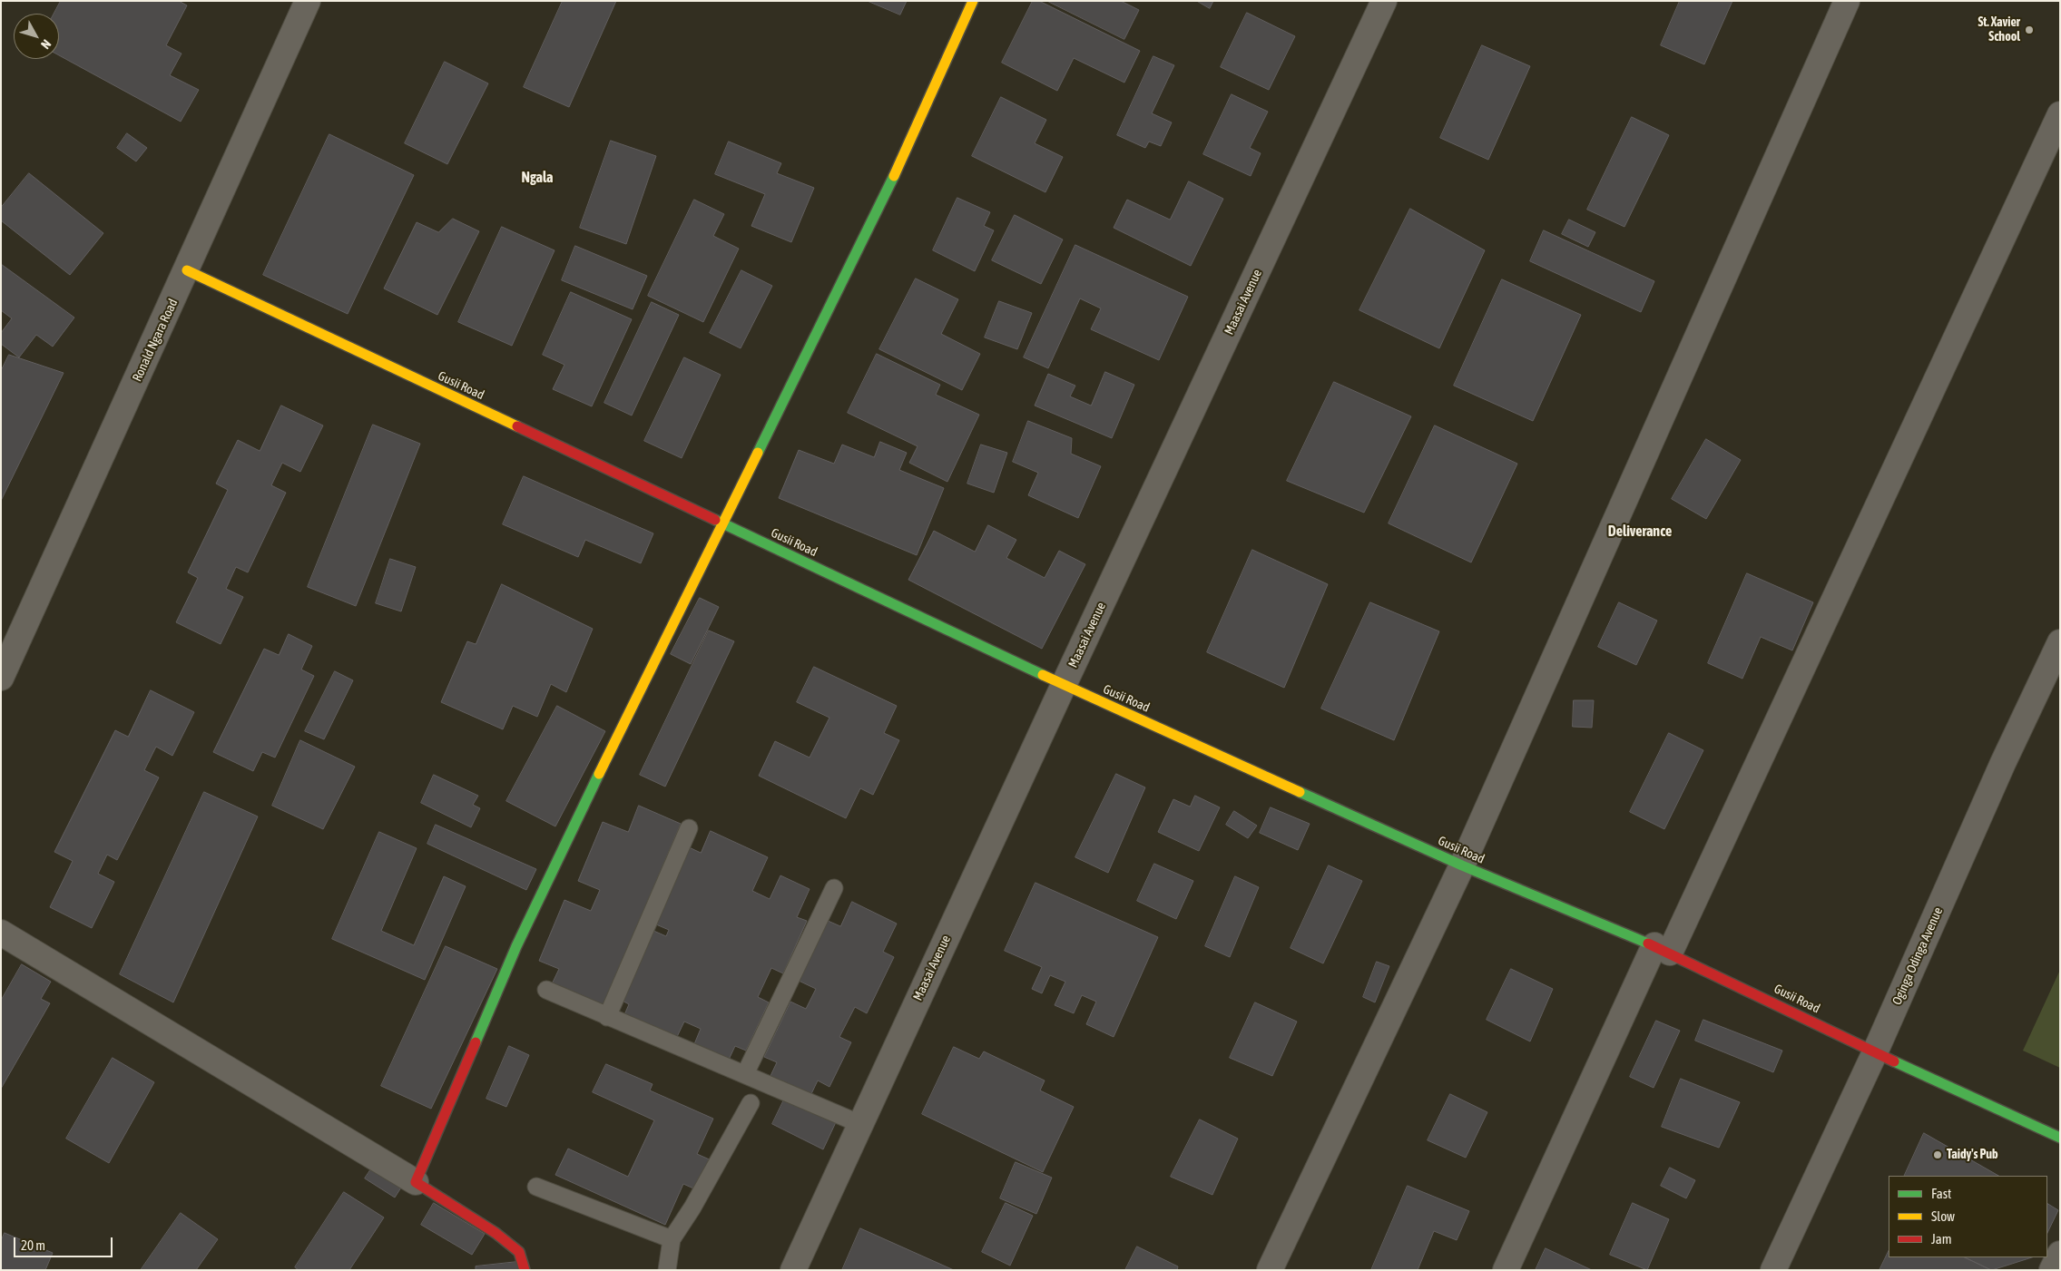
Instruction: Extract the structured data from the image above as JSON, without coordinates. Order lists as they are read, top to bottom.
{
  "streets": {
    "street": [
      "Maasai Avenue",
      "Ronald Ngara Road",
      "Gusii Road",
      "Oginga Odinga Avenue"
    ]
  },
  "crossings": [
    ["Maasai Avenue", "Gusii Road"],
    ["Ronald Ngara Road", "Gusii Road"],
    ["Gusii Road", "Oginga Odinga Avenue"]
  ],
  "districts": ["Ngala", "Deliverance"],
  "places": ["St. Xavier School", "Taidy's Pub"],
  "legend": ["Fast", "Slow", "Jam"],
  "scale_bar": "20 m",
  "north": "bottom right"
}
